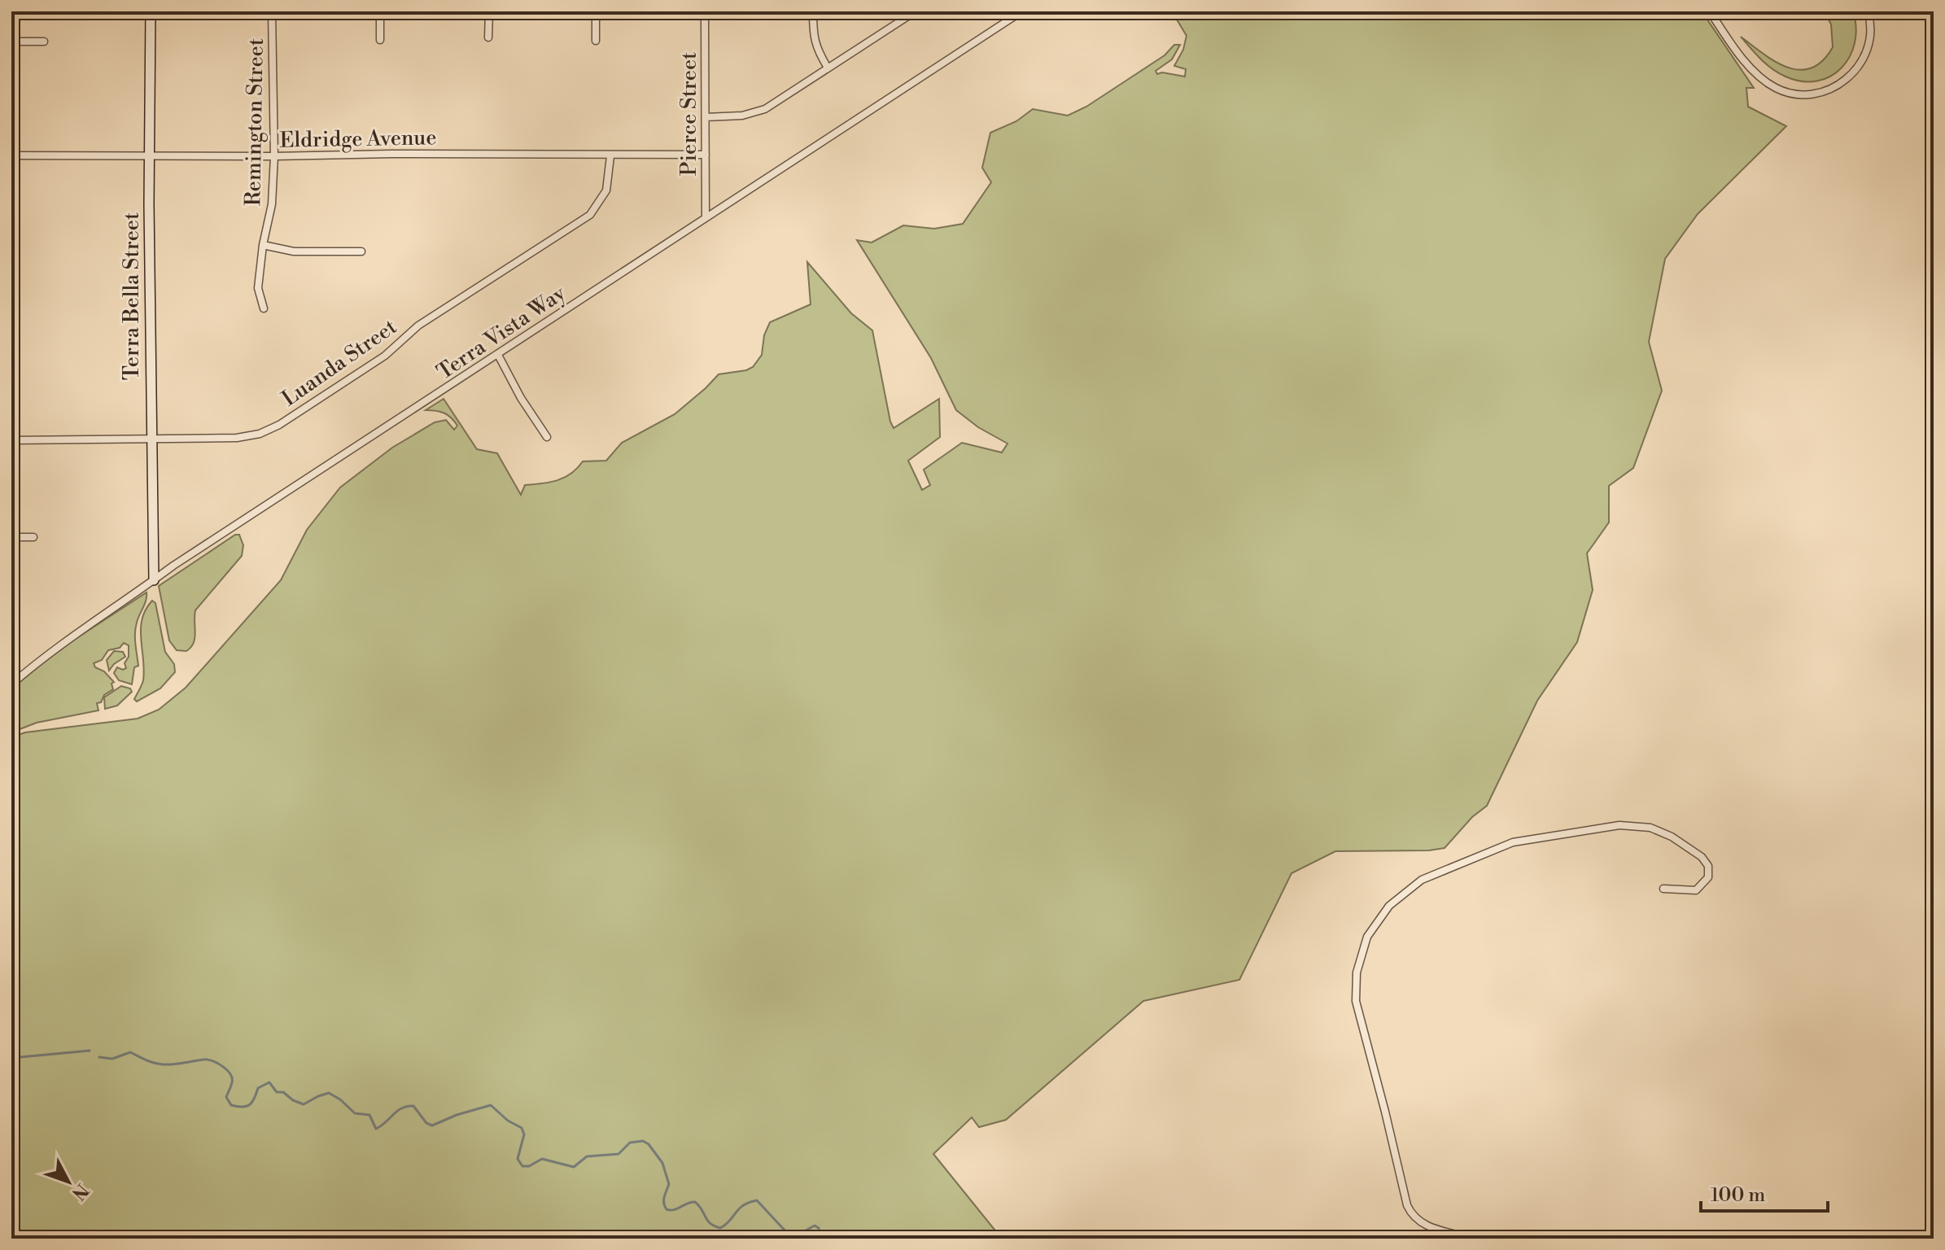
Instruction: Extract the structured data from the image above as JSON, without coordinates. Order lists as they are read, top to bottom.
{
  "streets": {
    "street": [
      "Pierce Street",
      "Remington Street",
      "Eldridge Avenue",
      "Terra Bella Street",
      "Terra Vista Way",
      "Luanda Street"
    ]
  },
  "crossings": [
    ["Pierce Street", "Eldridge Avenue"],
    ["Pierce Street", "Terra Vista Way"],
    ["Remington Street", "Eldridge Avenue"],
    ["Eldridge Avenue", "Terra Bella Street"],
    ["Eldridge Avenue", "Luanda Street"],
    ["Terra Bella Street", "Terra Vista Way"],
    ["Terra Bella Street", "Luanda Street"]
  ],
  "scale_bar": "100 m",
  "north": "bottom right"
}
